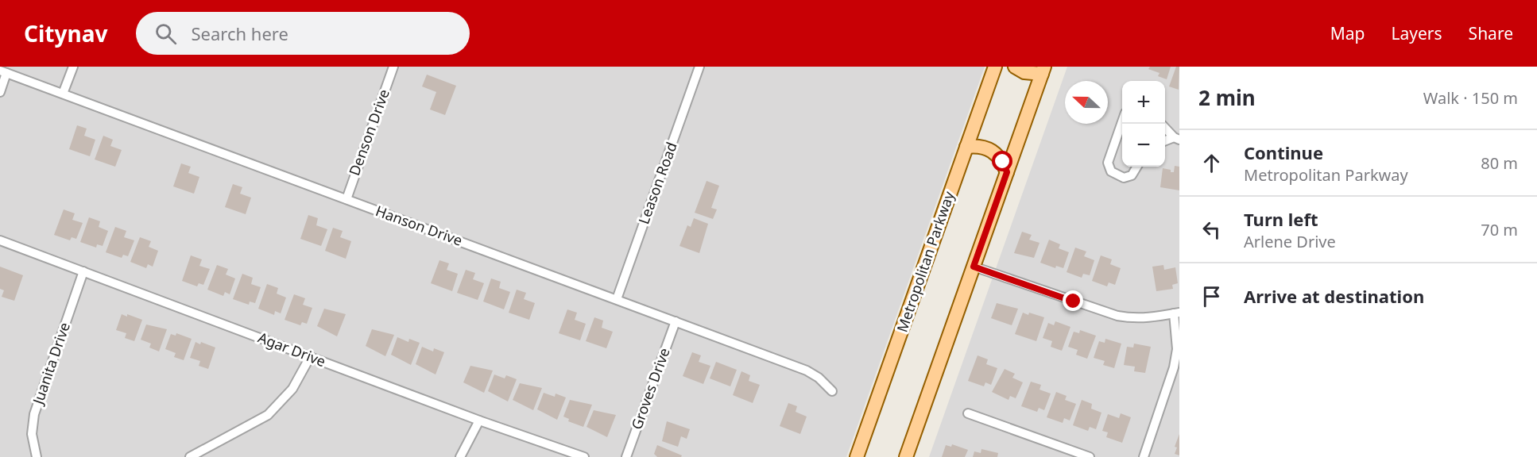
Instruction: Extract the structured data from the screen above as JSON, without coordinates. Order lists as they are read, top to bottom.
{
  "streets": {
    "main road": ["Metropolitan Parkway"],
    "street": [
      "Denson Drive",
      "Leason Road",
      "Hanson Drive",
      "Agar Drive",
      "Juanita Drive",
      "Groves Drive"
    ]
  },
  "crossings": [
    ["Denson Drive", "Hanson Drive"],
    ["Leason Road", "Hanson Drive"],
    ["Hanson Drive", "Groves Drive"],
    ["Agar Drive", "Juanita Drive"]
  ],
  "north": "left",
  "page": {
    "header": "Citynav",
    "search": "Search here",
    "nav": ["Map", "Layers", "Share"],
    "heading": ["2 min", "Walk · 150 m"],
    "map_buttons": ["+", "−"],
    "list": [
      ["Continue", "Metropolitan Parkway", "80 m"],
      ["Turn left", "Arlene Drive", "70 m"],
      "Arrive at destination"
    ]
  }
}
